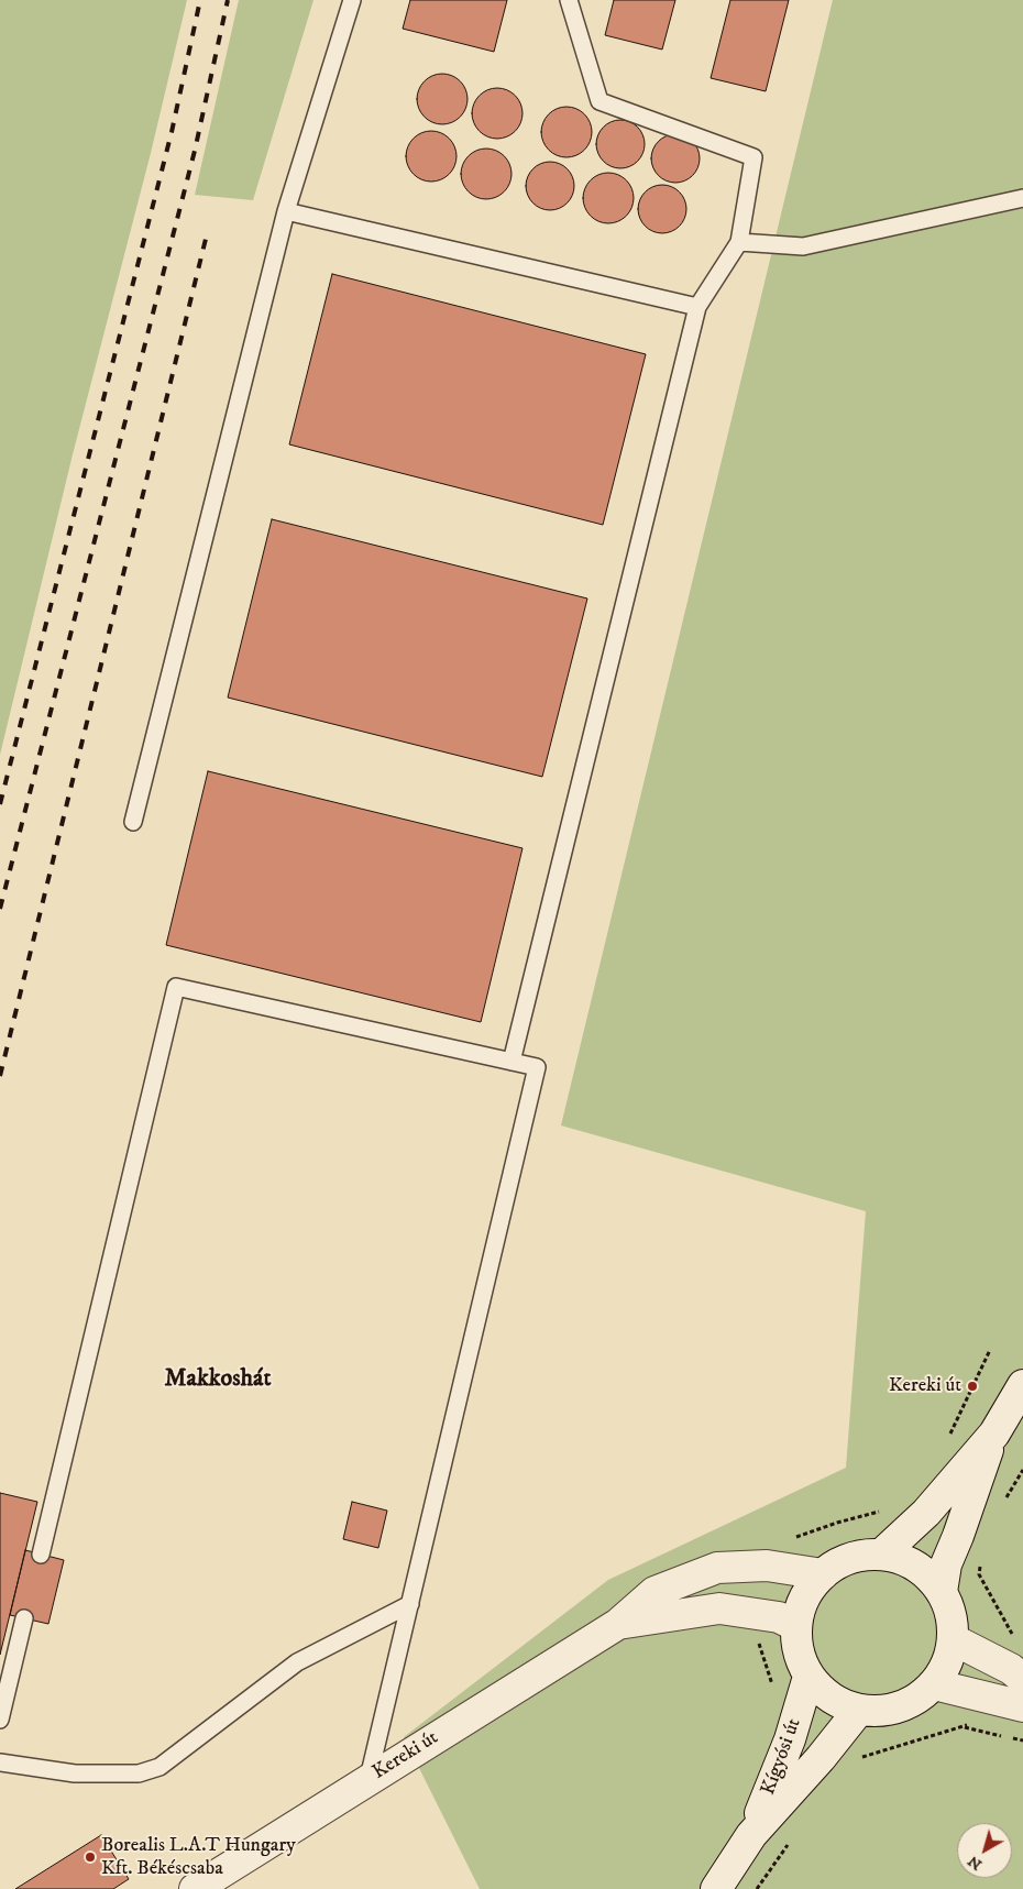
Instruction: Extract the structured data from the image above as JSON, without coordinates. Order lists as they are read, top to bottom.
{
  "streets": {
    "main road": ["Kereki út", "Kígyósi út"]
  },
  "crossings": [
    ["Kereki út", "Kígyósi út"]
  ],
  "districts": ["Makkoshát"],
  "places": ["Kereki út", "Borealis L.A.T Hungary Kft. Békéscsaba"],
  "north": "bottom left"
}
